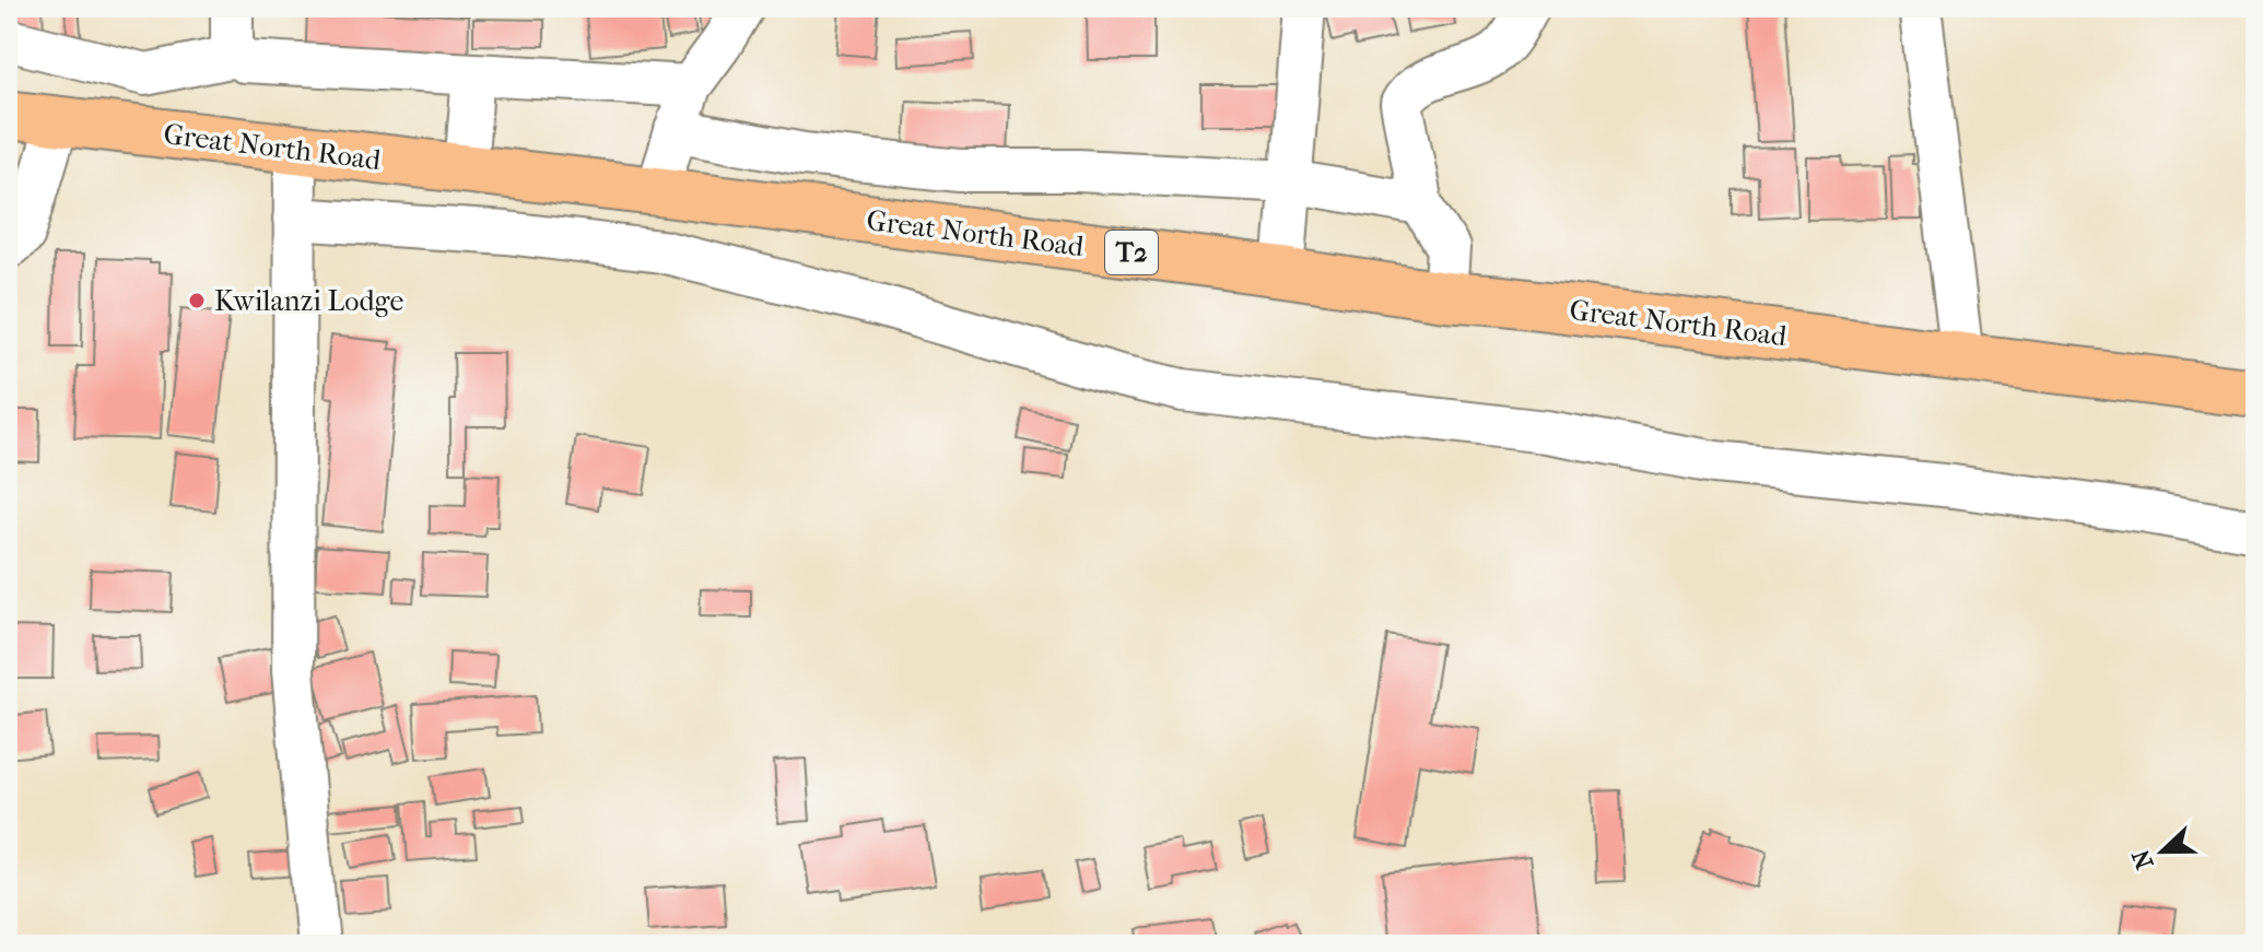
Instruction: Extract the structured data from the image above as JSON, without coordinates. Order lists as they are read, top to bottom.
{
  "streets": {
    "highway": ["Great North Road", "T2"]
  },
  "places": ["Kwilanzi Lodge"],
  "north": "left"
}
